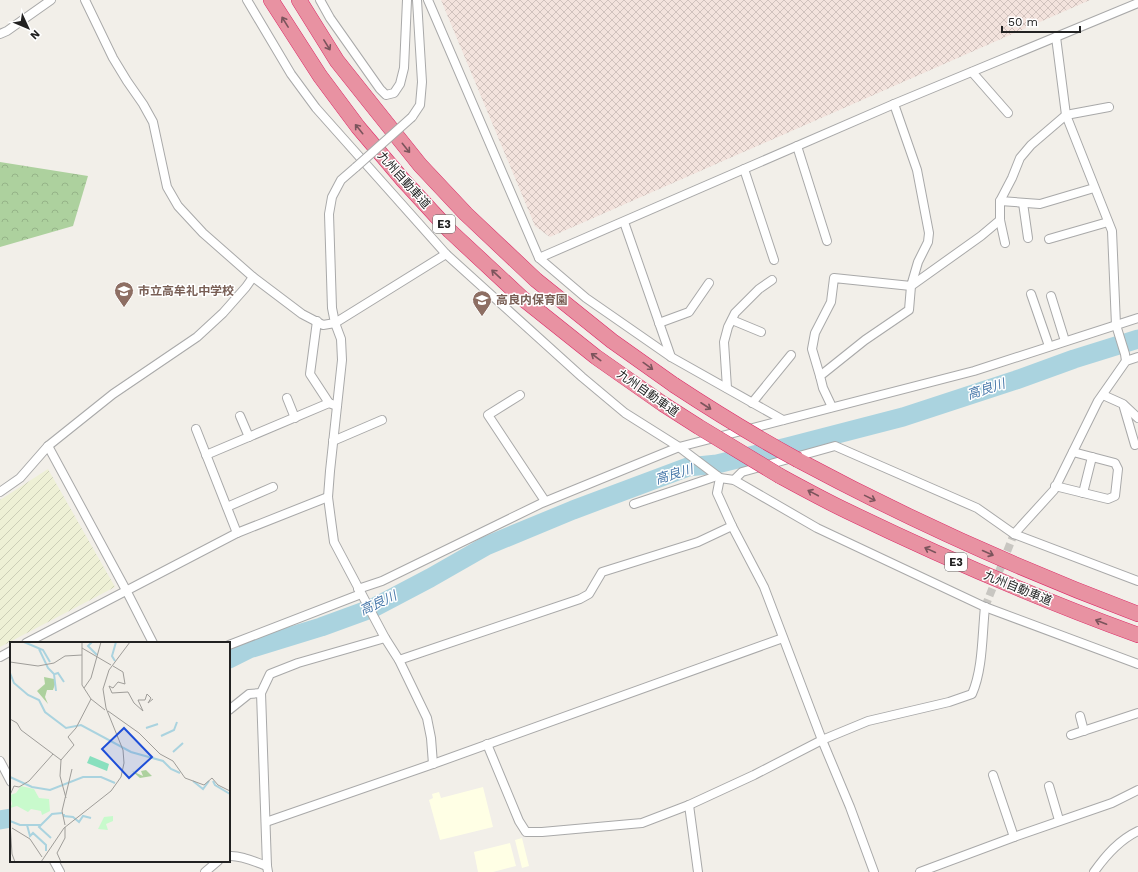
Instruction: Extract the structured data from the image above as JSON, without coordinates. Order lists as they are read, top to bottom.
{
  "streets": {
    "highway": ["九州自動車道", "E3"]
  },
  "water": ["高良川"],
  "places": {
    "school or university": ["市立高牟礼中学校", "高良内保育園"]
  },
  "scale_bar": "50 m",
  "north": "bottom right"
}
